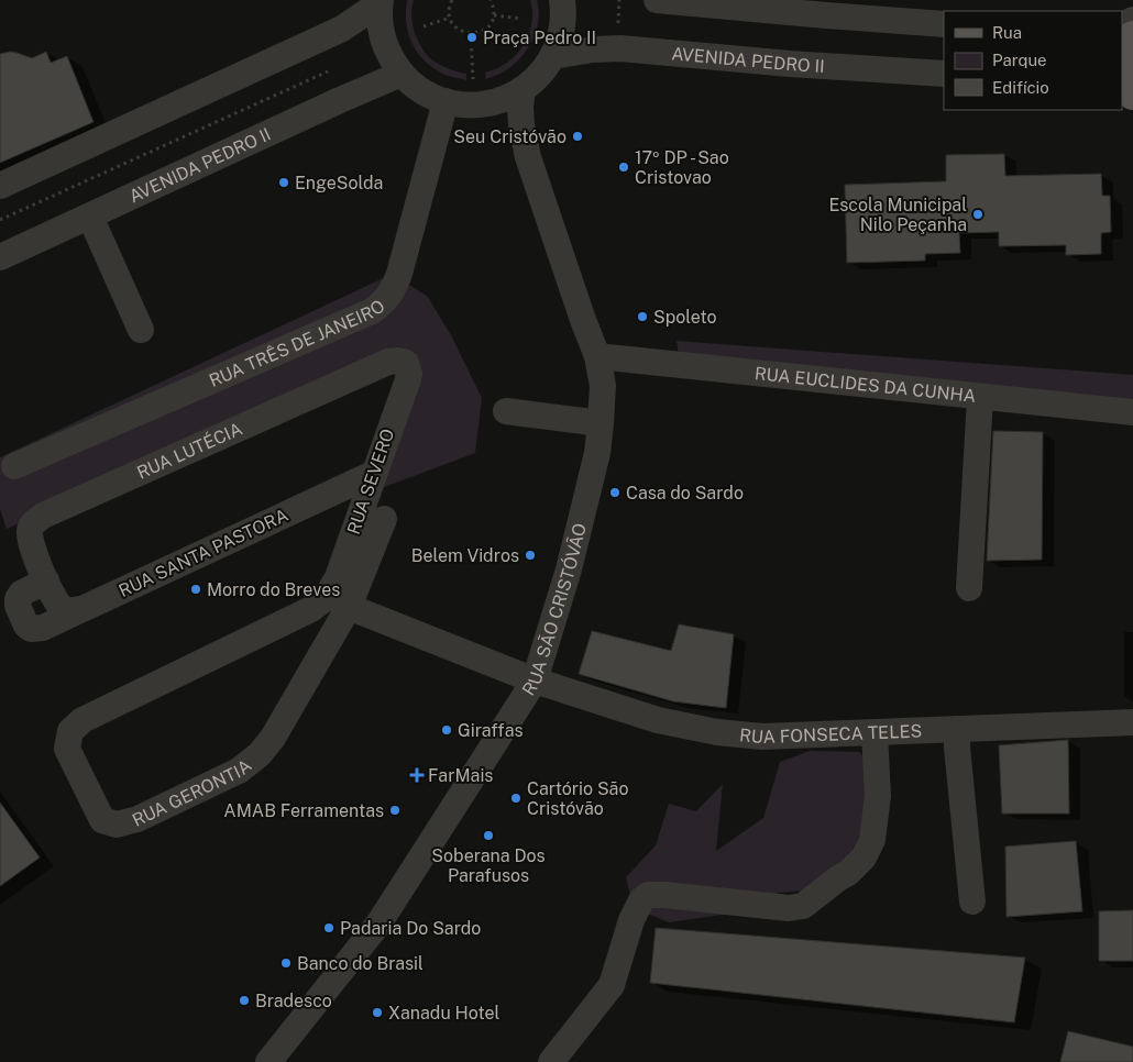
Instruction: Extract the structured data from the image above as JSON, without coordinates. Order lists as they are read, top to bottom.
{
  "streets": {
    "street": [
      "AVENIDA PEDRO II",
      "RUA TRÊS DE JANEIRO",
      "RUA EUCLIDES DA CUNHA",
      "RUA LUTÉCIA",
      "RUA SEVERO",
      "RUA SANTA PASTORA",
      "RUA SÃO CRISTÓVÃO",
      "RUA FONSECA TELES",
      "RUA GERONTIA"
    ]
  },
  "crossings": [
    ["RUA EUCLIDES DA CUNHA", "RUA SÃO CRISTÓVÃO"],
    ["RUA LUTÉCIA", "RUA SEVERO"],
    ["RUA LUTÉCIA", "RUA SANTA PASTORA"],
    ["RUA SEVERO", "RUA SANTA PASTORA"],
    ["RUA SEVERO", "RUA GERONTIA"],
    ["RUA SÃO CRISTÓVÃO", "RUA FONSECA TELES"]
  ],
  "places": {
    "other": [
      "Praça Pedro II",
      "Seu Cristóvão",
      "17º DP - Sao Cristovao",
      "EngeSolda",
      "Escola Municipal Nilo Peçanha",
      "Spoleto",
      "Casa do Sardo",
      "Belem Vidros",
      "Morro do Breves",
      "Giraffas",
      "Cartório São Cristóvão",
      "AMAB Ferramentas",
      "Soberana Dos Parafusos",
      "Padaria Do Sardo",
      "Banco do Brasil",
      "Bradesco",
      "Xanadu Hotel"
    ],
    "health": ["FarMais"]
  },
  "legend": ["Rua", "Parque", "Edifício"]
}
